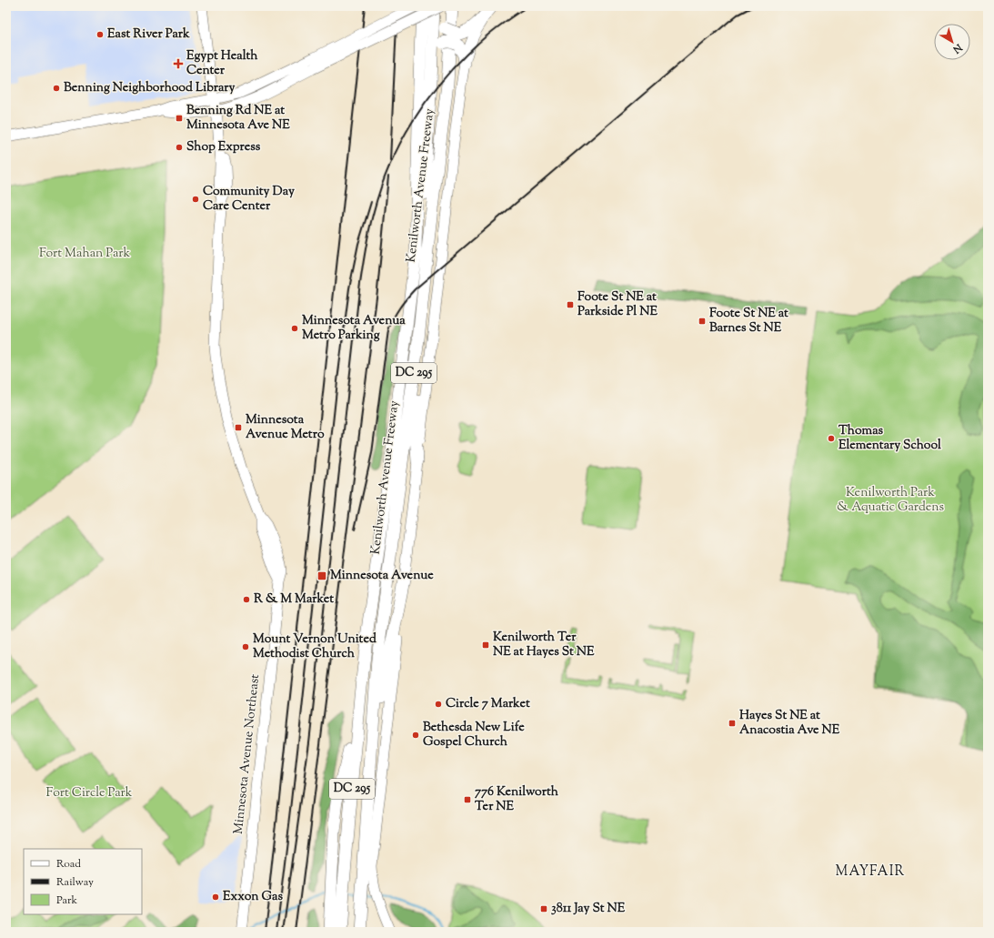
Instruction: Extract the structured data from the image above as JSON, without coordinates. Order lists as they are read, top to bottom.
{
  "streets": {
    "highway": ["Kenilworth Avenue Freeway", "DC 295"],
    "main road": ["Minnesota Avenue Northeast"]
  },
  "districts": ["MAYFAIR"],
  "parks": ["Fort Mahan Park", "Kenilworth Park & Aquatic Gardens", "Fort Circle Park"],
  "places": {
    "other": [
      "East River Park",
      "Benning Neighborhood Library",
      "Shop Express",
      "Community Day Care Center",
      "Minnesota Avenua Metro Parking",
      "Thomas Elementary School",
      "R & M Market",
      "Mount Vernon United Methodist Church",
      "Circle 7 Market",
      "Bethesda New Life Gospel Church",
      "Exxon Gas"
    ],
    "health": ["Egypt Health Center"],
    "transit": [
      "Benning Rd NE at Minnesota Ave NE",
      "Foote St NE at Parkside Pl NE",
      "Foote St NE at Barnes St NE",
      "Minnesota Avenue Metro",
      "Minnesota Avenue",
      "Kenilworth Ter NE at Hayes St NE",
      "Hayes St NE at Anacostia Ave NE",
      "776 Kenilworth Ter NE",
      "3811 Jay St NE"
    ]
  },
  "legend": ["Road", "Railway", "Park"],
  "north": "bottom right"
}
